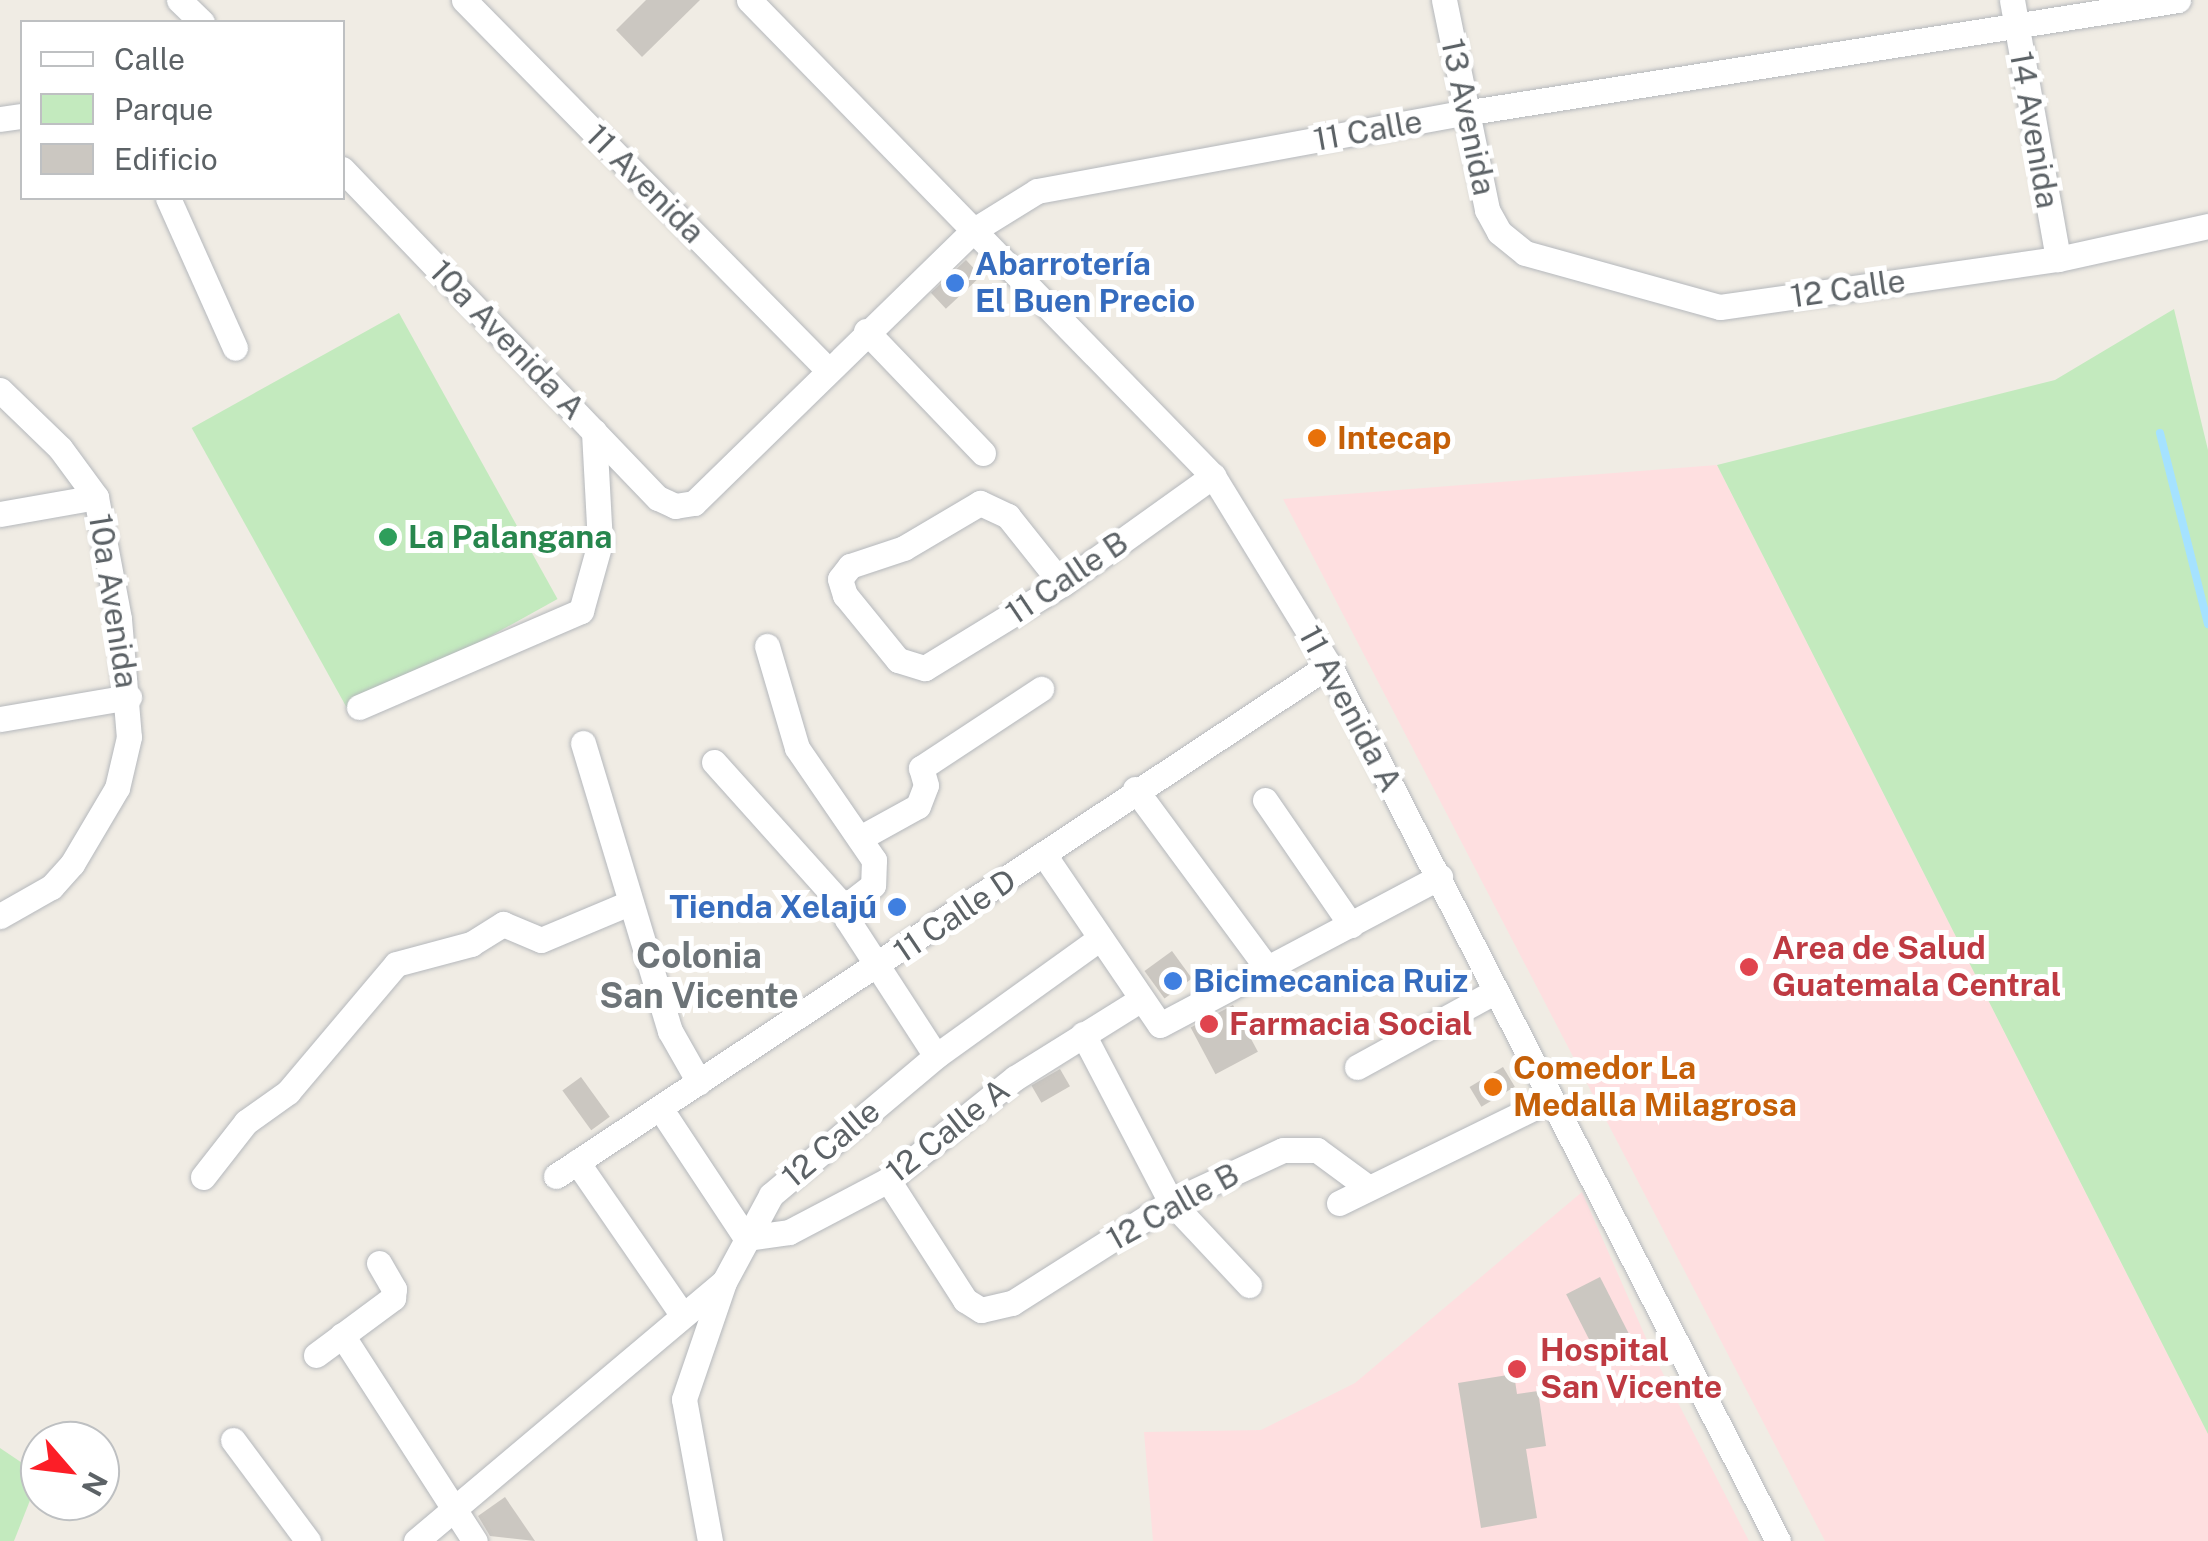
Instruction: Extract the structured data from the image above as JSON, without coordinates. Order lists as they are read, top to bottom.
{
  "streets": {
    "street": [
      "13 Avenida",
      "14 Avenida",
      "11 Calle",
      "11 Avenida",
      "12 Calle",
      "10a Avenida A",
      "11 Calle B",
      "10a Avenida",
      "11 Avenida A",
      "11 Calle D",
      "12 Calle A",
      "12 Calle B"
    ]
  },
  "crossings": [
    ["13 Avenida", "11 Calle"],
    ["13 Avenida", "12 Calle"],
    ["14 Avenida", "11 Calle"],
    ["14 Avenida", "12 Calle"],
    ["11 Calle", "11 Avenida"],
    ["11 Calle", "10a Avenida A"],
    ["11 Calle", "11 Avenida A"],
    ["12 Calle", "11 Calle D"],
    ["12 Calle", "12 Calle A"],
    ["11 Calle B", "11 Avenida A"],
    ["11 Avenida A", "11 Calle D"],
    ["12 Calle A", "12 Calle B"]
  ],
  "districts": ["Colonia San Vicente"],
  "places": [
    "Abarrotería El Buen Precio",
    "Intecap",
    "La Palangana",
    "Tienda Xelajú",
    "Area de Salud Guatemala Central",
    "Bicimecanica Ruiz",
    "Farmacia Social",
    "Comedor La Medalla Milagrosa",
    "Hospital San Vicente"
  ],
  "legend": ["Calle", "Parque", "Edificio"],
  "north": "bottom right"
}
